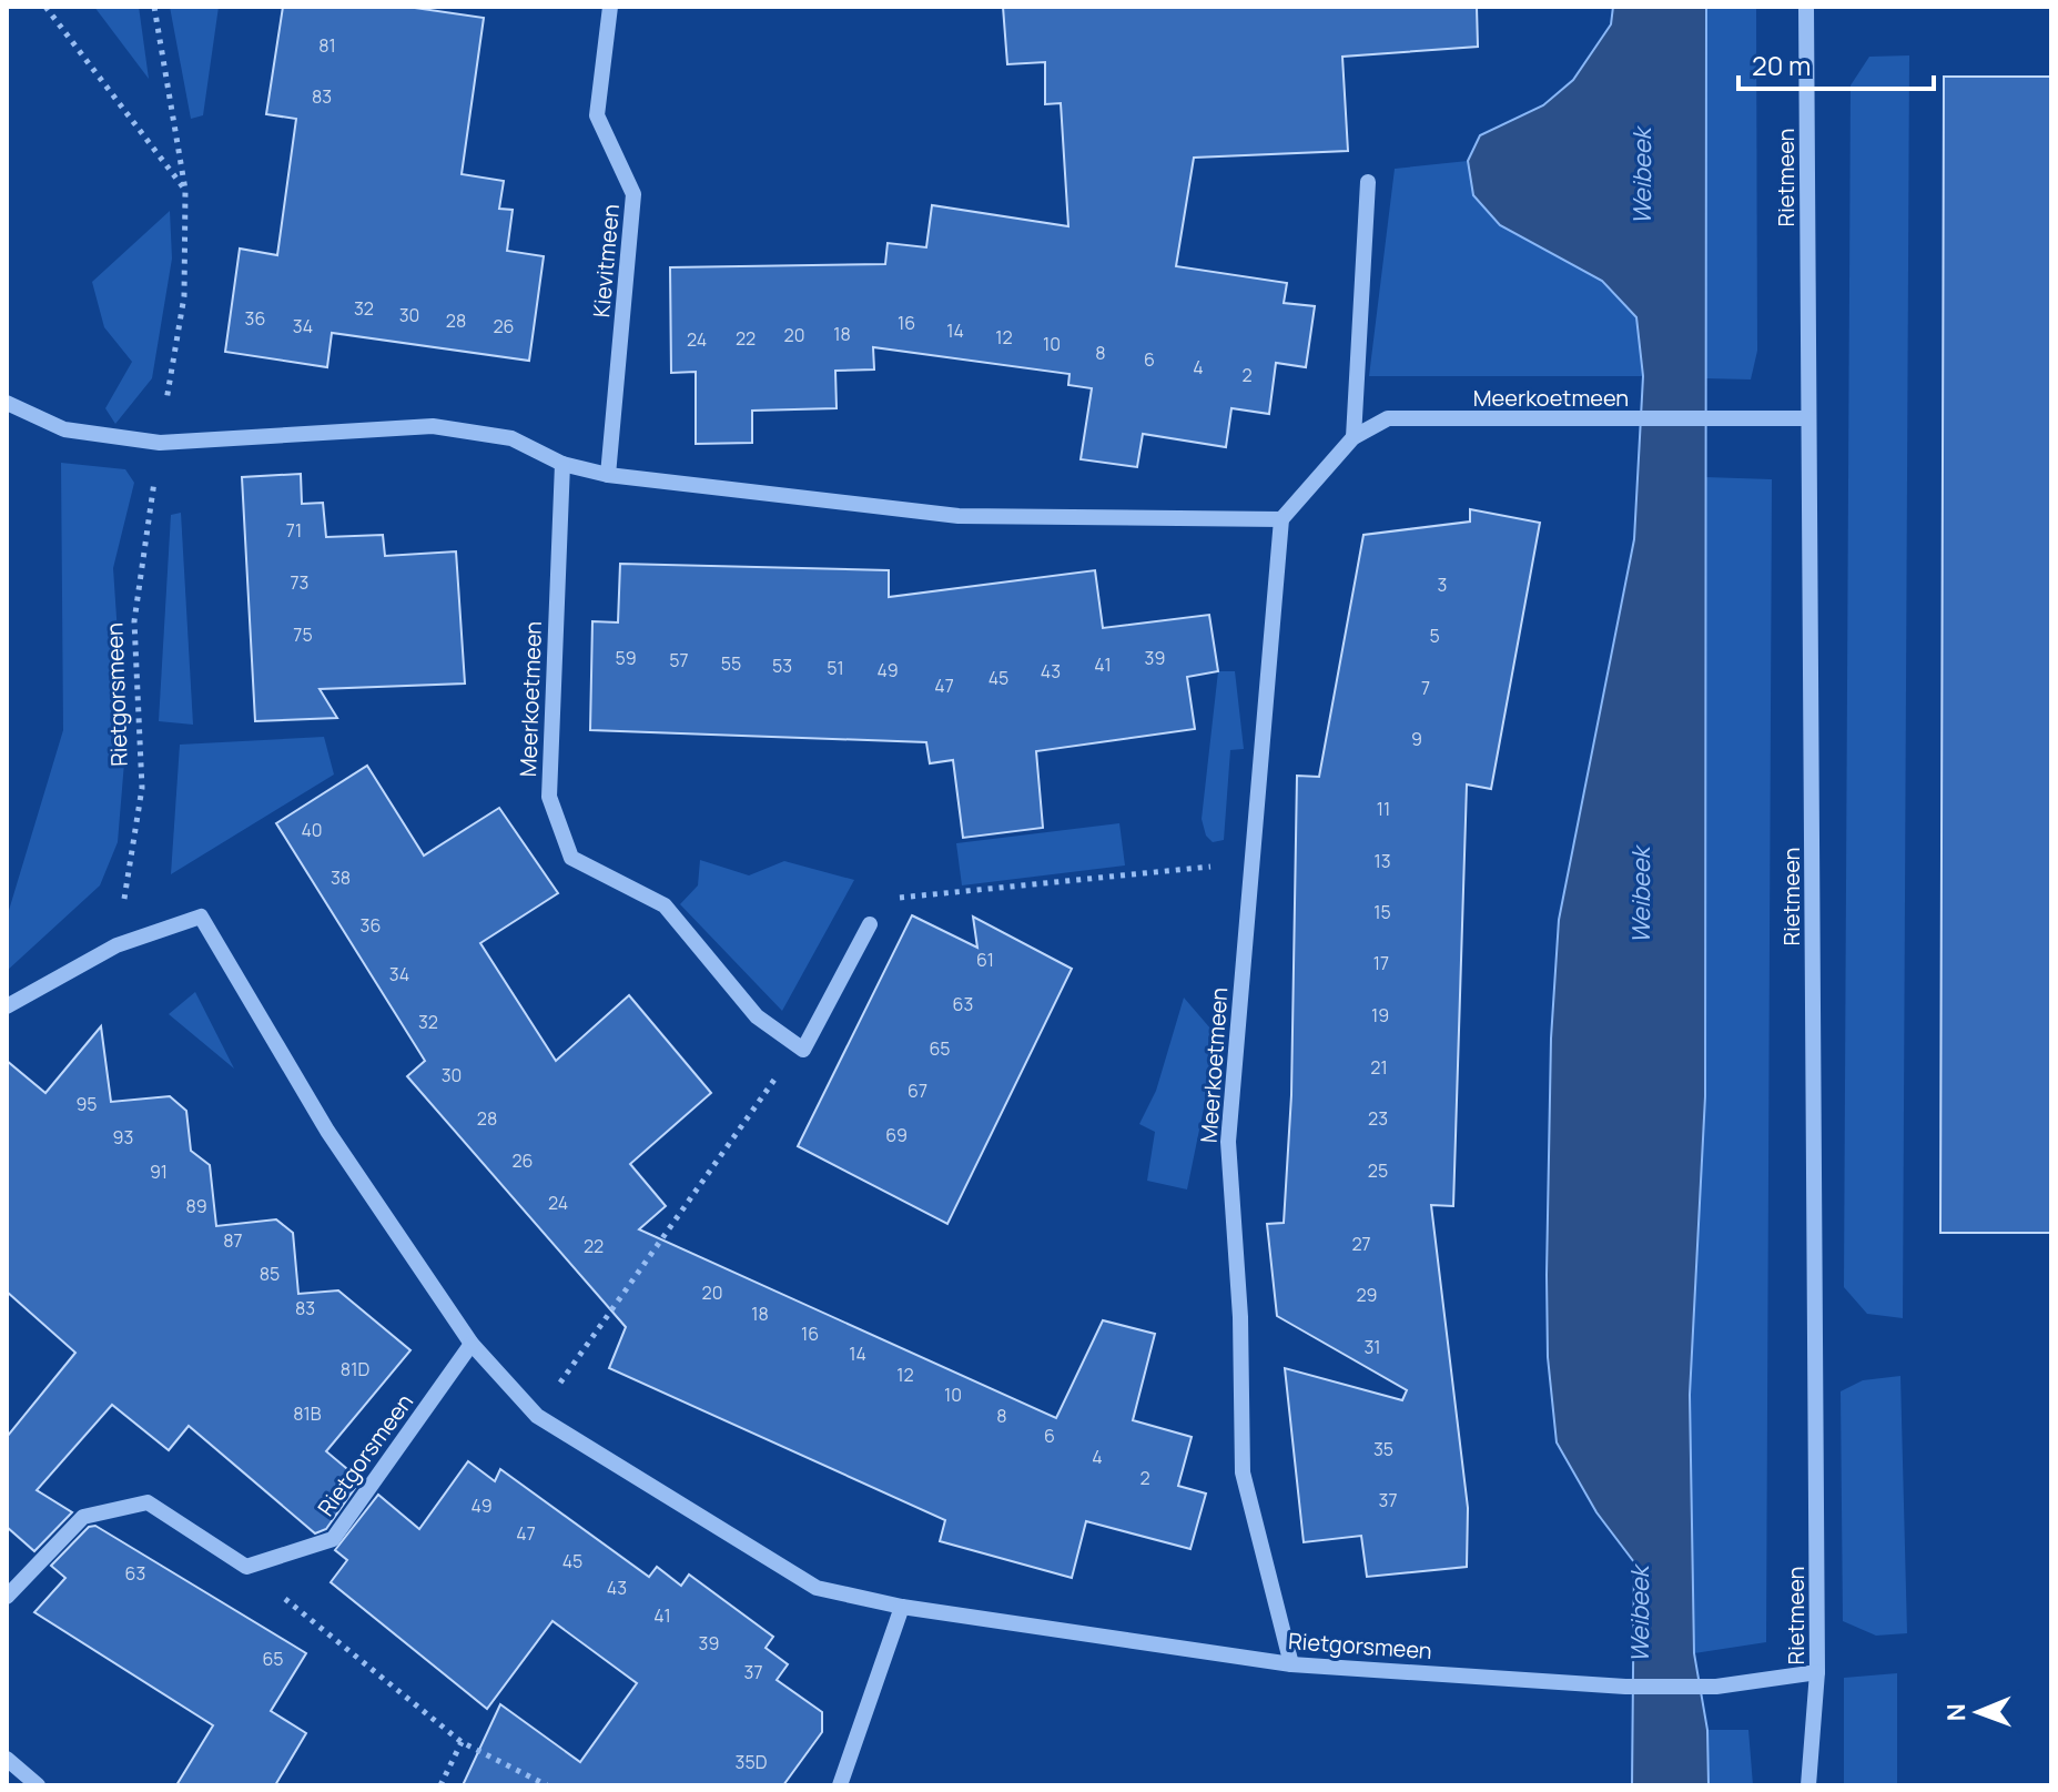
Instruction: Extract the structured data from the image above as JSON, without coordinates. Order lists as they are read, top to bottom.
{
  "streets": {
    "street": [
      "Rietmeen",
      "Kievitmeen",
      "Meerkoetmeen",
      "Rietgorsmeen"
    ]
  },
  "crossings": [
    ["Rietmeen", "Meerkoetmeen"],
    ["Rietmeen", "Rietgorsmeen"],
    ["Meerkoetmeen", "Rietgorsmeen"]
  ],
  "water": ["Weibeek"],
  "house_numbers": [
    "81",
    "83",
    "32",
    "30",
    "36",
    "28",
    "16",
    "34",
    "26",
    "14",
    "18",
    "20",
    "12",
    "22",
    "24",
    "10",
    "8",
    "6",
    "4",
    "2",
    "71",
    "73",
    "3",
    "75",
    "5",
    "59",
    "39",
    "57",
    "55",
    "41",
    "53",
    "51",
    "49",
    "43",
    "45",
    "47",
    "7",
    "9",
    "11",
    "40",
    "13",
    "38",
    "15",
    "36",
    "61",
    "17",
    "34",
    "63",
    "19",
    "32",
    "65",
    "21",
    "30",
    "67",
    "95",
    "28",
    "23",
    "69",
    "93",
    "26",
    "25",
    "91",
    "24",
    "89",
    "87",
    "27",
    "22",
    "85",
    "20",
    "29",
    "83",
    "18",
    "16",
    "31",
    "14",
    "81D",
    "12",
    "10",
    "81B",
    "8",
    "6",
    "35",
    "4",
    "2",
    "37",
    "49",
    "47",
    "45",
    "63",
    "43",
    "41",
    "39",
    "65",
    "37",
    "35D"
  ],
  "scale_bar": "20 m",
  "north": "left"
}
